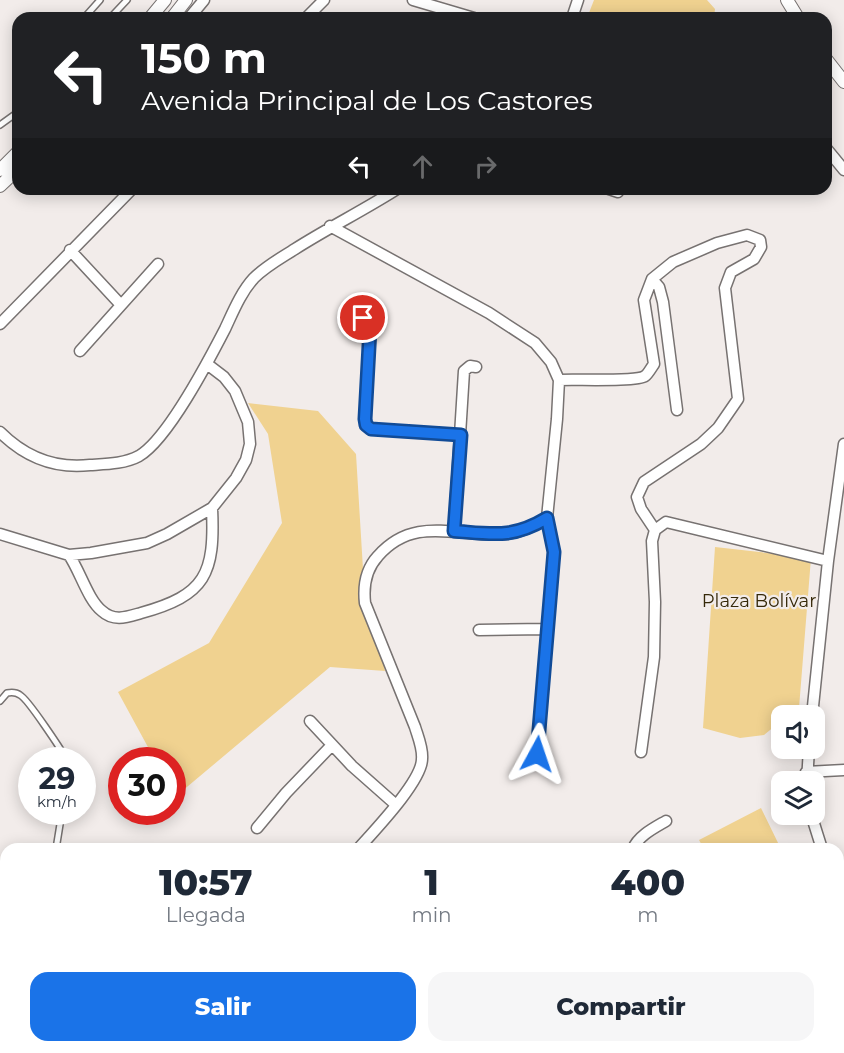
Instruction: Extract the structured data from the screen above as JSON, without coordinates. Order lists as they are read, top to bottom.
{
  "parks": ["Plaza Bolívar"],
  "page": {
    "turn": ["150 m", "Avenida Principal de Los Castores"],
    "speed": "29 km/h",
    "limit": "30",
    "eta": [
      "10:57",
      "Llegada",
      "1",
      "min",
      "400",
      "m"
    ],
    "buttons": ["Salir", "Compartir"]
  }
}
